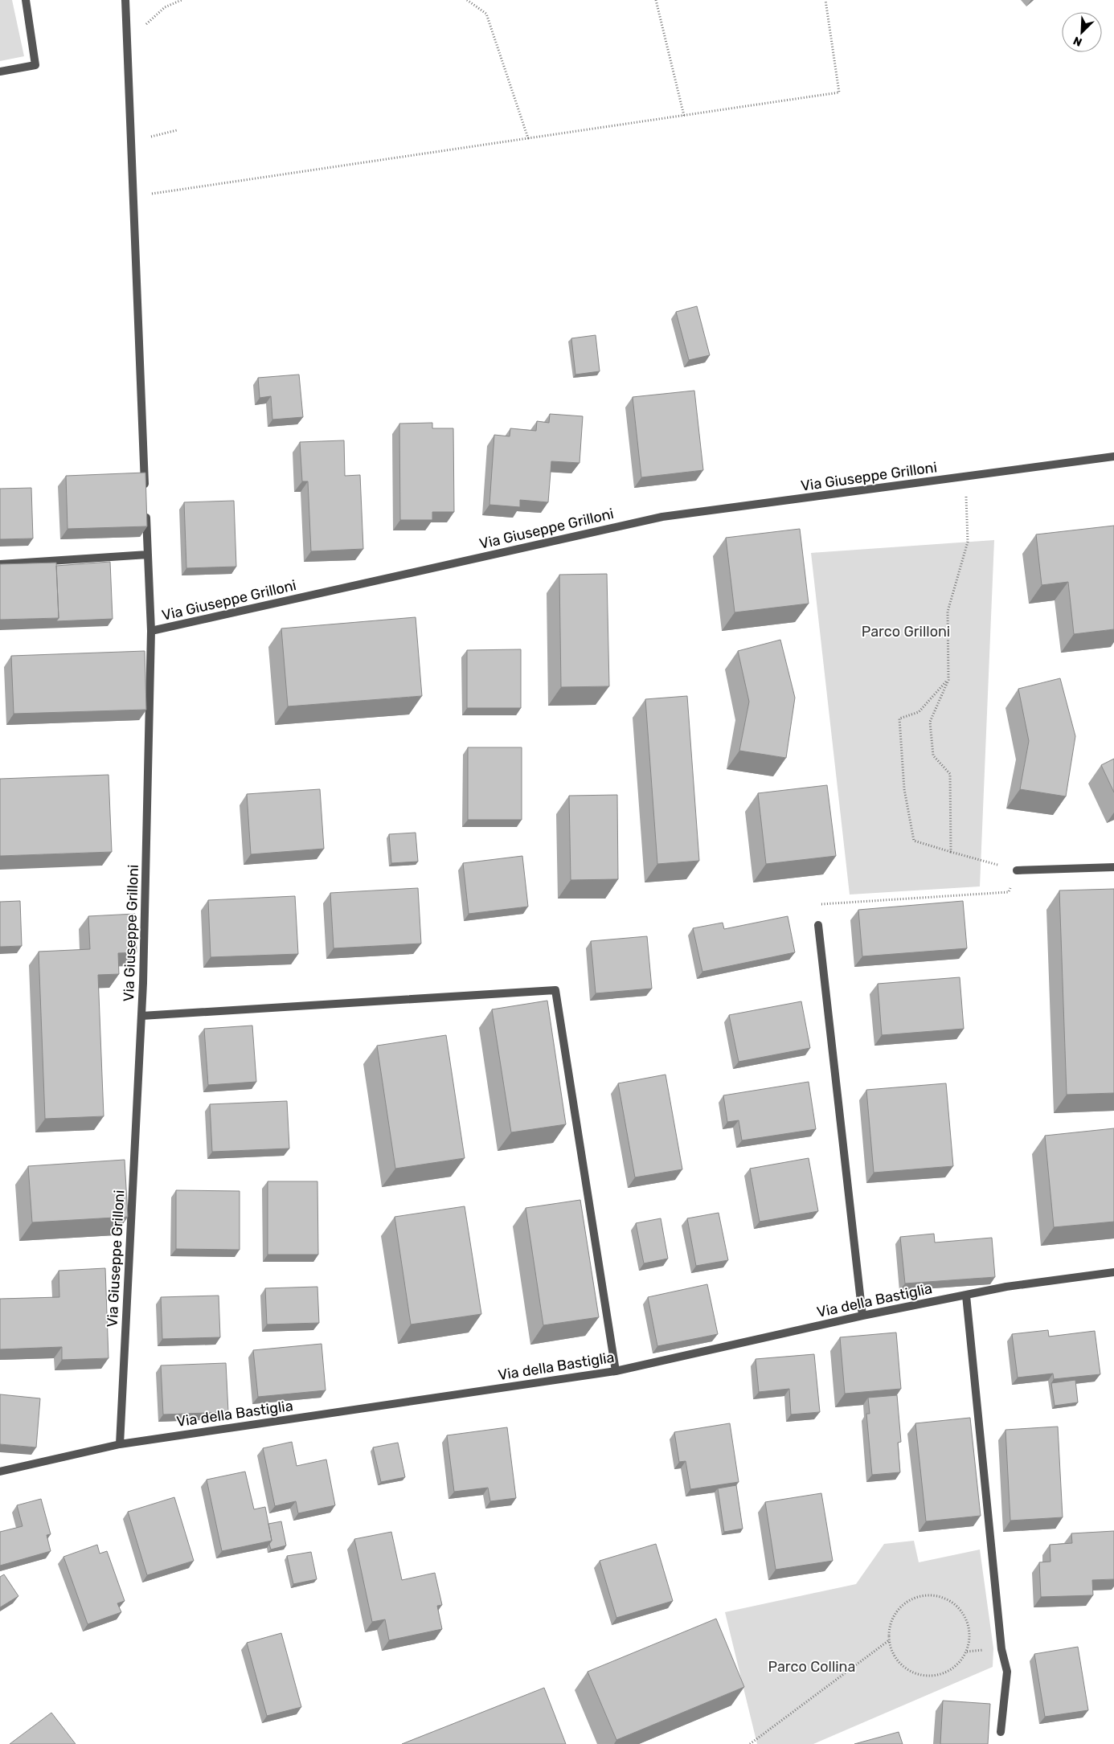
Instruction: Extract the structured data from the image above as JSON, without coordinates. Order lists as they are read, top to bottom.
{
  "streets": {
    "street": ["Via Giuseppe Grilloni", "Via della Bastiglia"]
  },
  "crossings": [
    ["Via Giuseppe Grilloni", "Via della Bastiglia"]
  ],
  "parks": ["Parco Grilloni", "Parco Collina"],
  "north": "bottom left"
}
